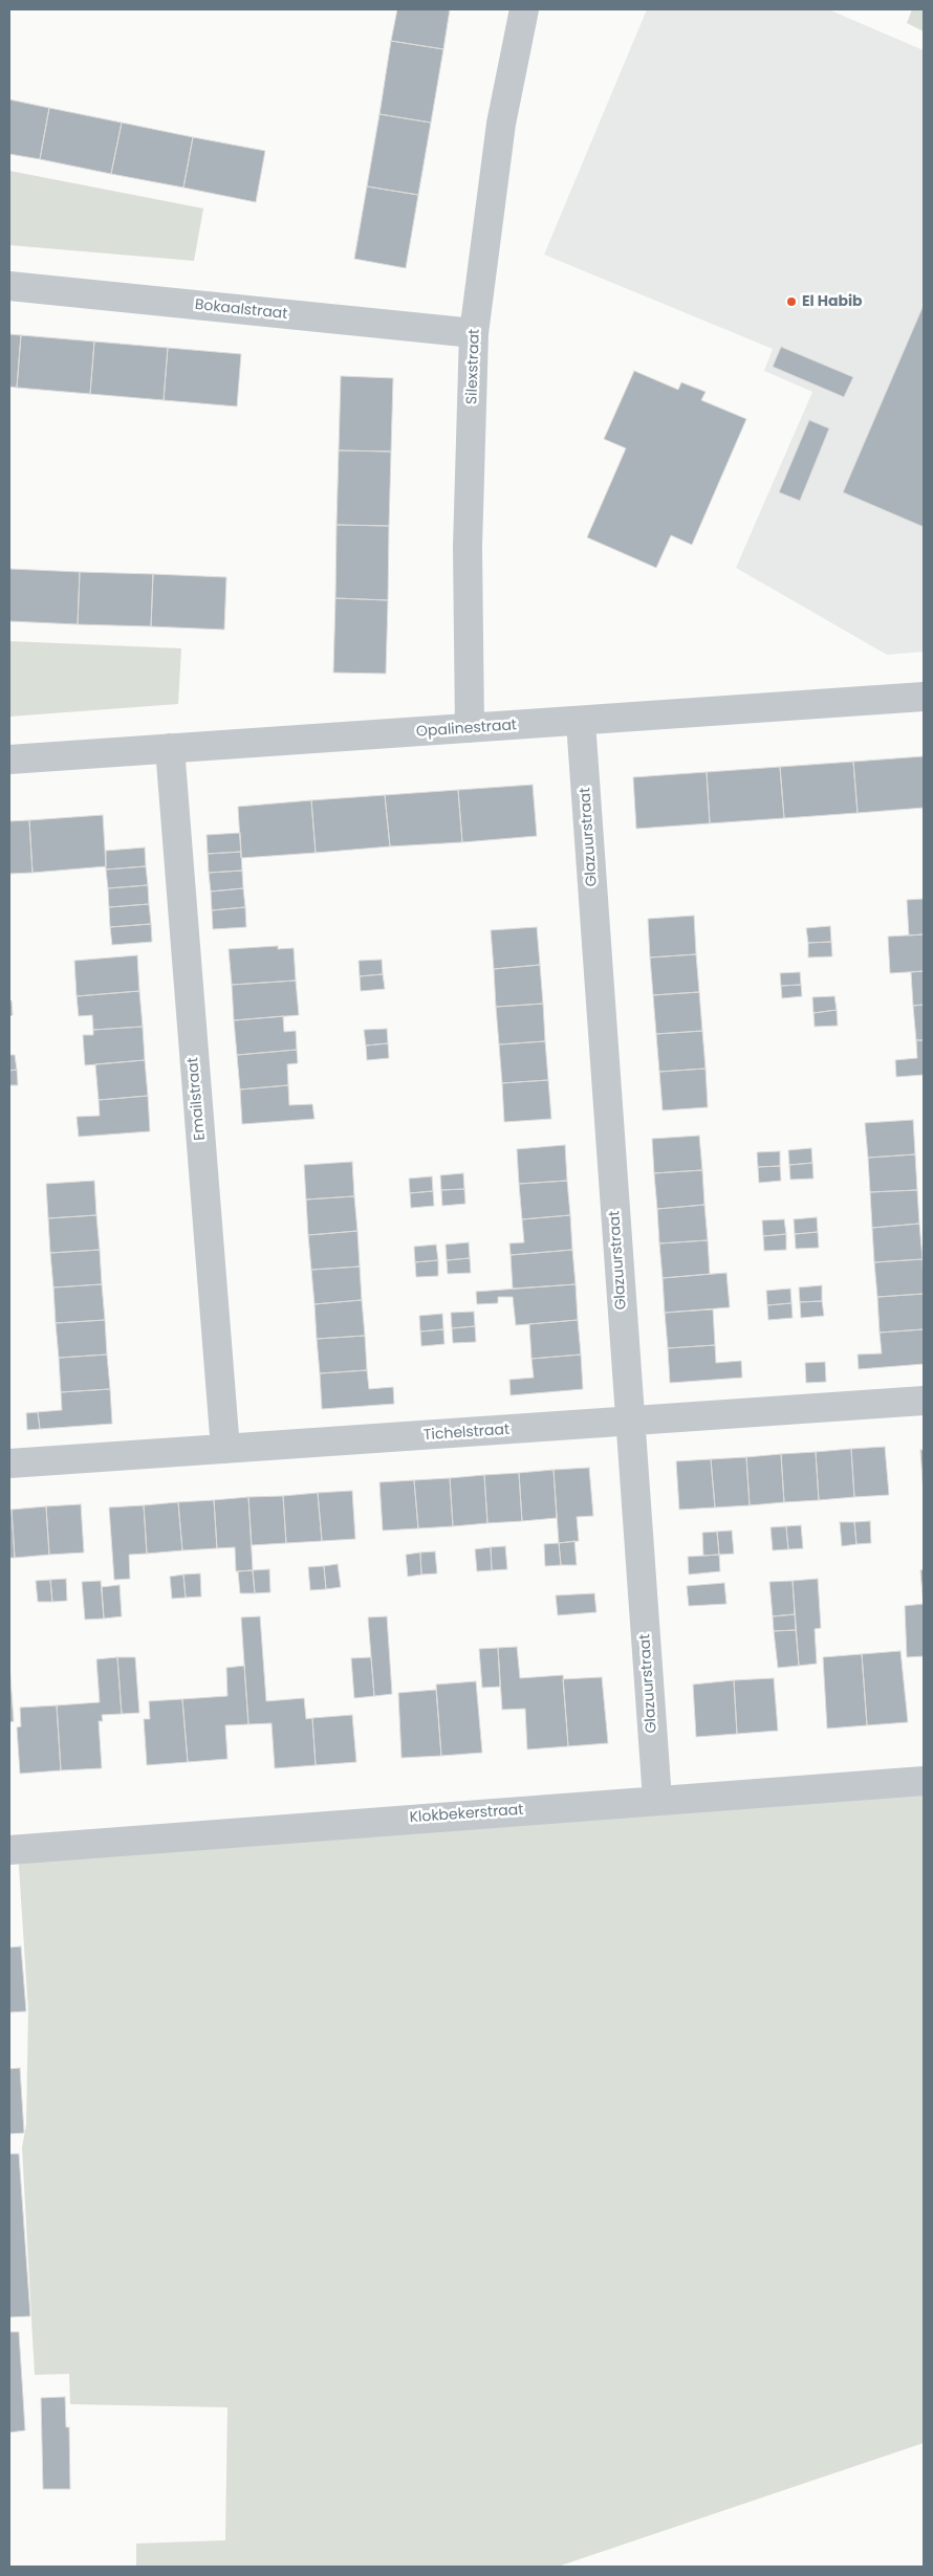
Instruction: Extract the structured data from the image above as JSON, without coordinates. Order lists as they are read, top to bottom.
{
  "streets": {
    "street": [
      "Bokaalstraat",
      "Silexstraat",
      "Opalinestraat",
      "Glazuurstraat",
      "Emailstraat",
      "Tichelstraat",
      "Klokbekerstraat"
    ]
  },
  "crossings": [
    ["Bokaalstraat", "Silexstraat"],
    ["Silexstraat", "Opalinestraat"],
    ["Opalinestraat", "Glazuurstraat"],
    ["Opalinestraat", "Emailstraat"],
    ["Glazuurstraat", "Tichelstraat"],
    ["Glazuurstraat", "Klokbekerstraat"],
    ["Emailstraat", "Tichelstraat"]
  ],
  "places": ["El Habib"]
}
